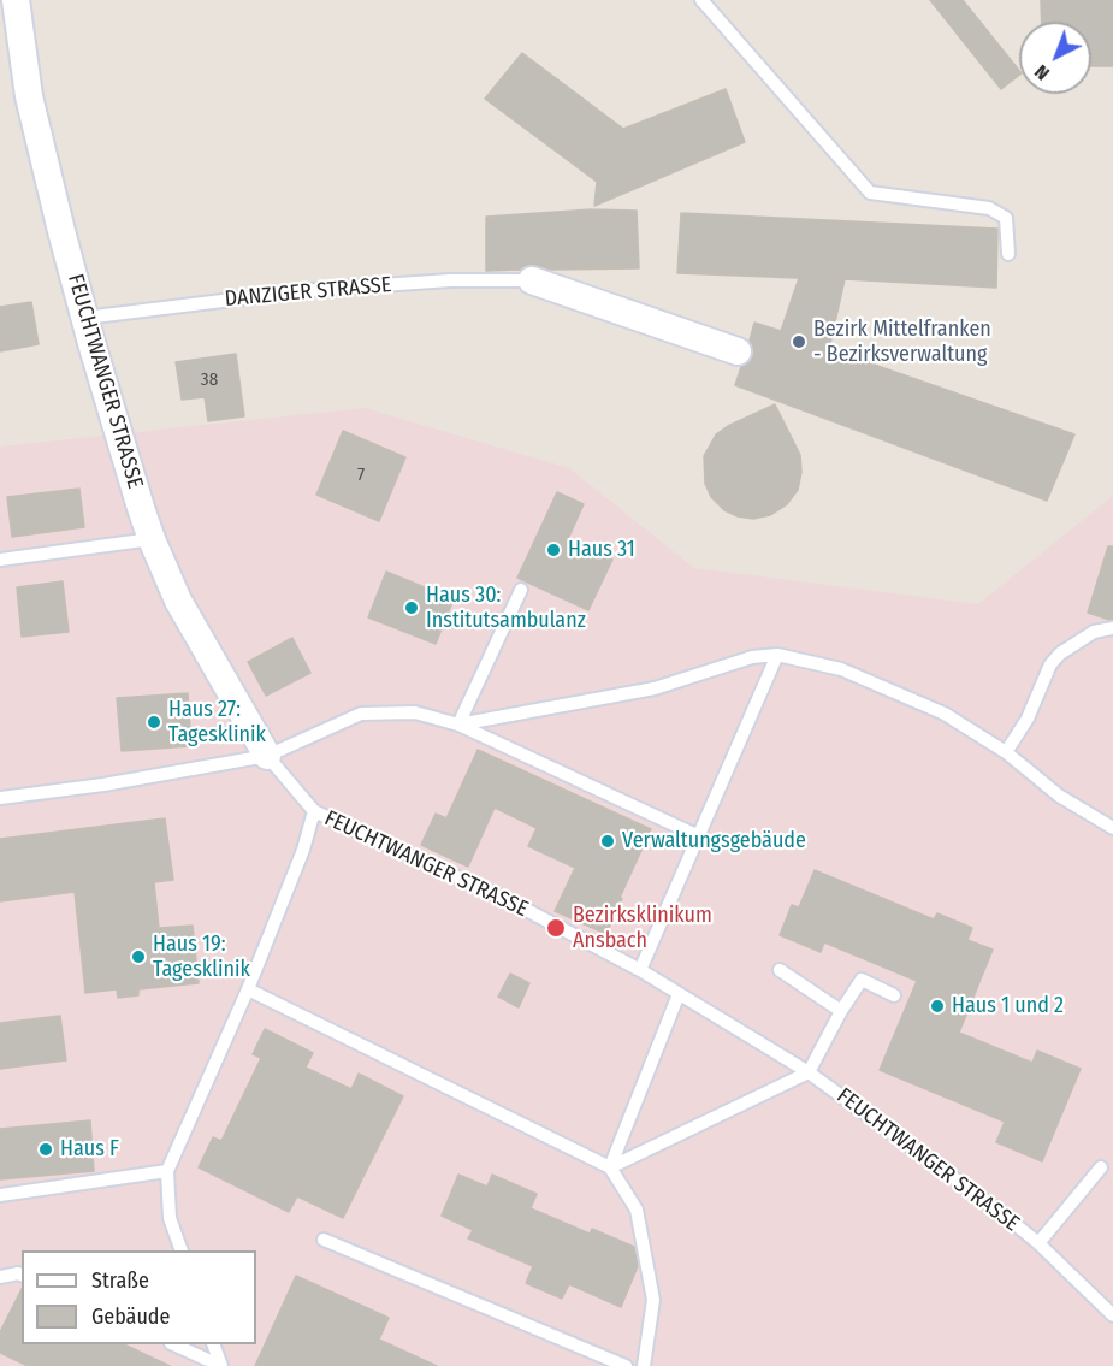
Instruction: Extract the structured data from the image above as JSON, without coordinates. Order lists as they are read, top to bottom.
{
  "streets": {
    "street": ["FEUCHTWANGER STRASSE"],
    "lane": ["DANZIGER STRASSE"]
  },
  "crossings": [
    ["DANZIGER STRASSE", "FEUCHTWANGER STRASSE"]
  ],
  "places": [
    "Bezirk Mittelfranken - Bezirksverwaltung",
    "Haus 31",
    "Haus 30: Institutsambulanz",
    "Haus 27: Tagesklinik",
    "Verwaltungsgebäude",
    "Bezirksklinikum Ansbach",
    "Haus 19: Tagesklinik",
    "Haus 1 und 2",
    "Haus F"
  ],
  "house_numbers": ["38", "7"],
  "legend": ["Straße", "Gebäude"],
  "north": "bottom left"
}
